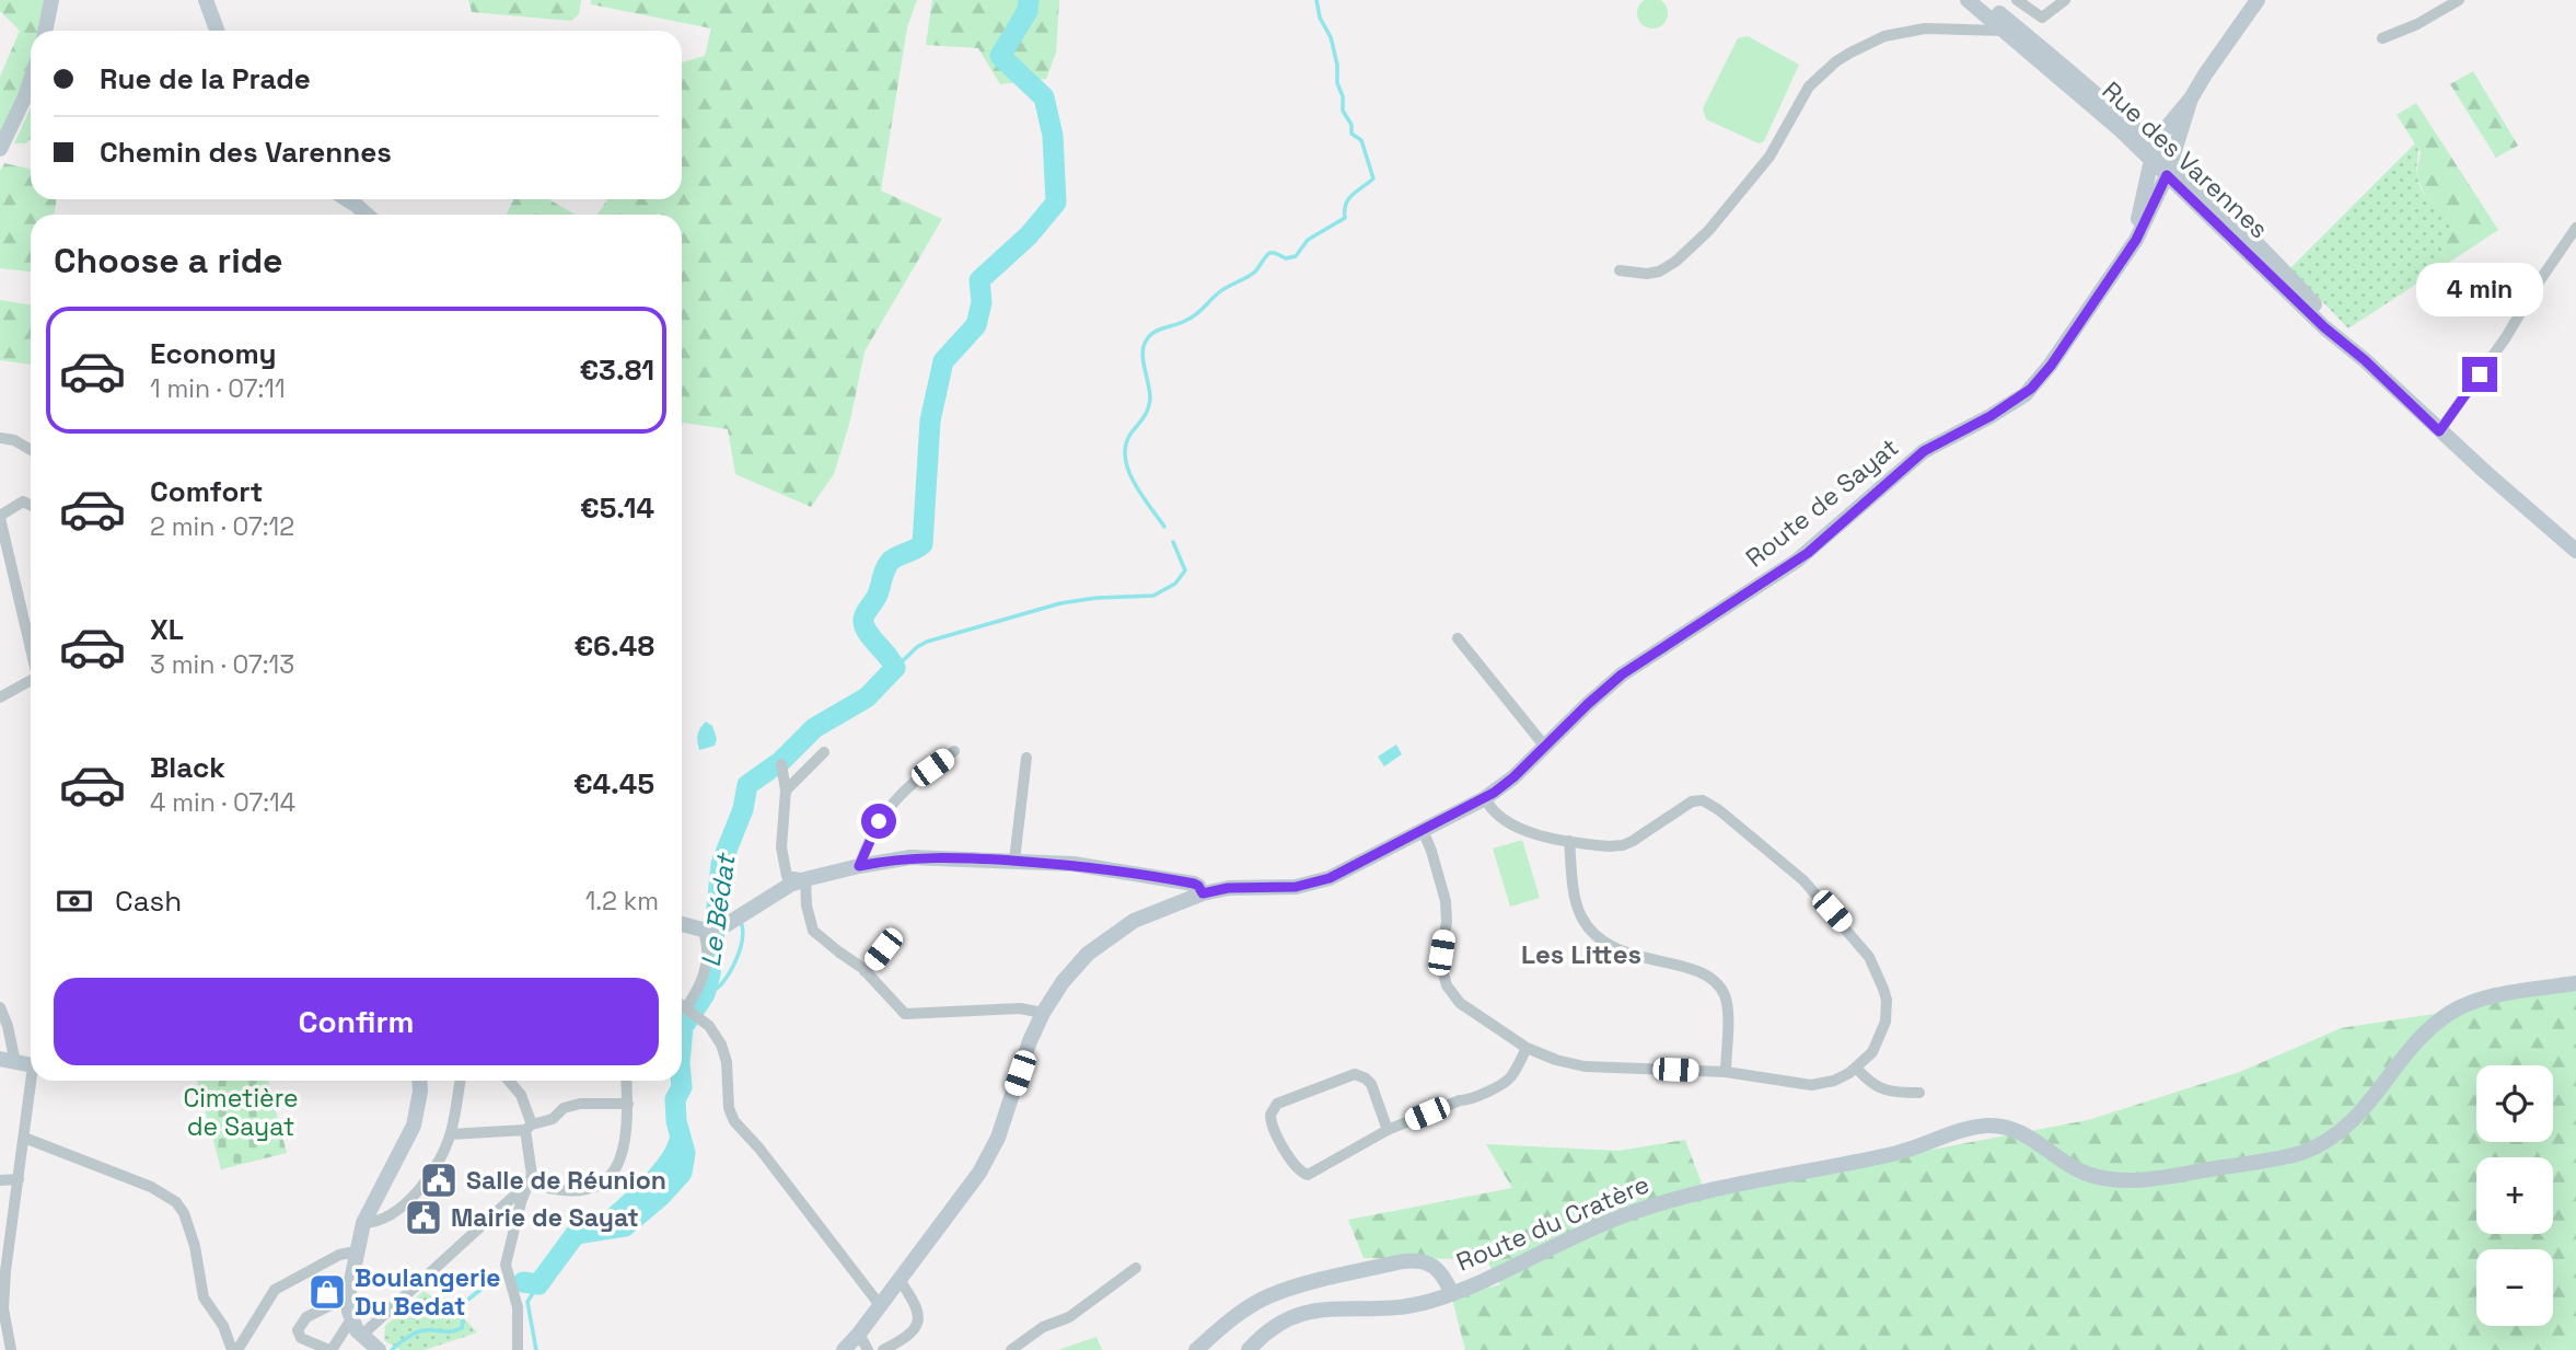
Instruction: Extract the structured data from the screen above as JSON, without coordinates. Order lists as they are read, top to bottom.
{
  "streets": {
    "street": ["Rue des Varennes", "Route de Sayat", "Route du Cratère"]
  },
  "crossings": [
    ["Rue des Varennes", "Route de Sayat"]
  ],
  "districts": ["Les Littes"],
  "water": ["Le Bédat"],
  "parks": ["Cimetière de Sayat"],
  "places": {
    "public building": ["Salle de Réunion", "Mairie de Sayat"],
    "shop": ["Boulangerie Du Bedat"]
  },
  "page": {
    "banner": ["Rue de la Prade", "Chemin des Varennes"],
    "heading": "Choose a ride",
    "bubble": "4 min",
    "list": [
      {
        "name": "Economy",
        "note": "1 min · 07:11",
        "value": "€3.81"
      },
      {
        "name": "Comfort",
        "note": "2 min · 07:12",
        "value": "€5.14"
      },
      {
        "name": "XL",
        "note": "3 min · 07:13",
        "value": "€6.48"
      },
      {
        "name": "Black",
        "note": "4 min · 07:14",
        "value": "€4.45"
      }
    ],
    "pay": ["Cash", "1.2 km"],
    "buttons": "Confirm",
    "map_buttons": ["+", "−"]
  }
}
